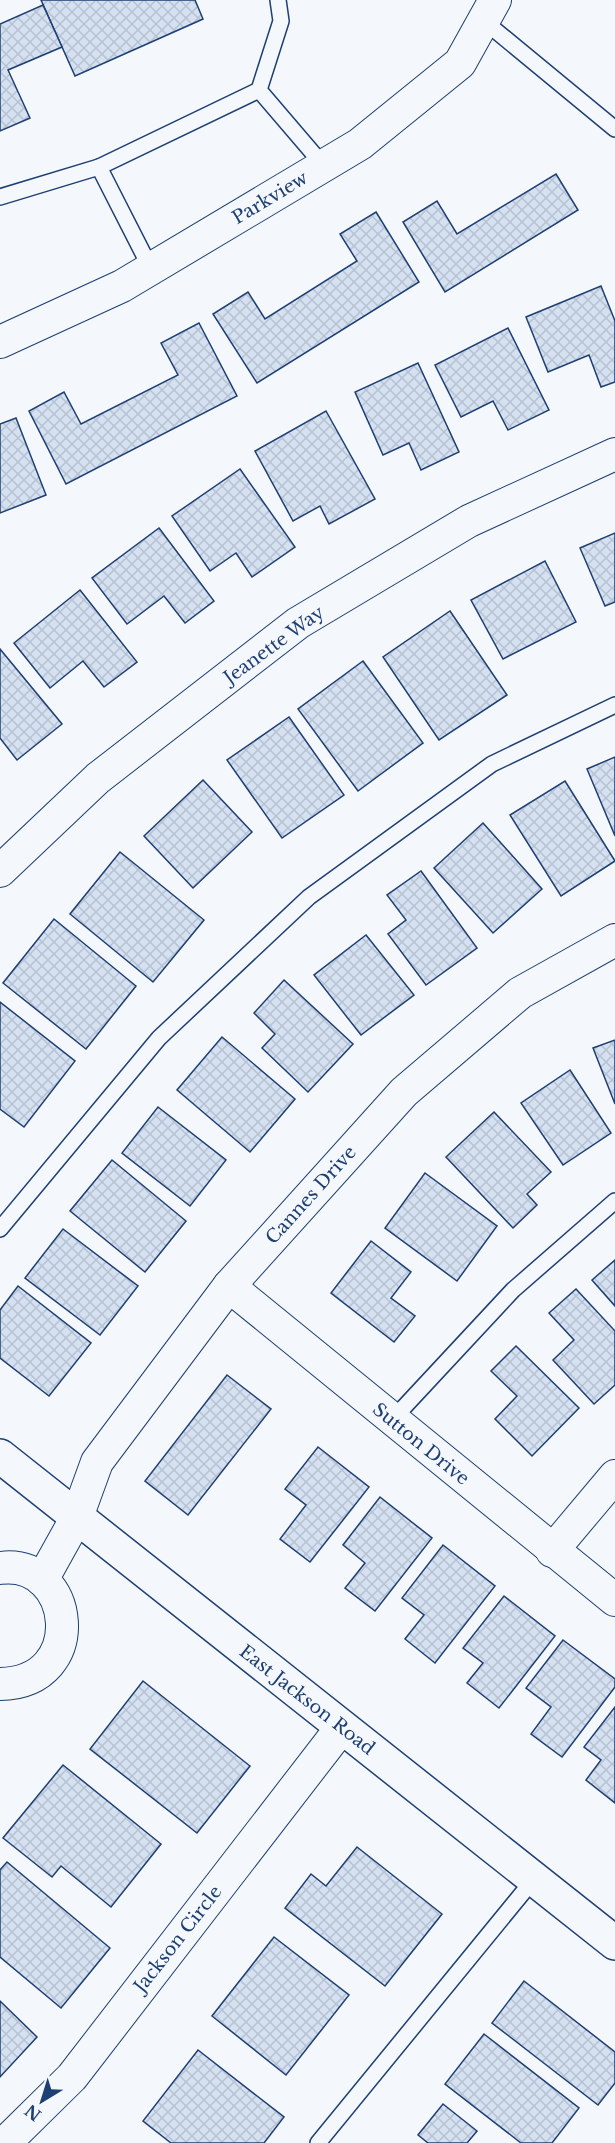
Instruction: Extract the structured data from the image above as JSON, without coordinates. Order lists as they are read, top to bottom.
{
  "streets": {
    "street": [
      "Parkview",
      "Jeanette Way",
      "Cannes Drive",
      "Sutton Drive",
      "East Jackson Road",
      "Jackson Circle"
    ]
  },
  "crossings": [
    ["Cannes Drive", "Sutton Drive"],
    ["Cannes Drive", "East Jackson Road"],
    ["East Jackson Road", "Jackson Circle"]
  ],
  "north": "bottom left"
}
